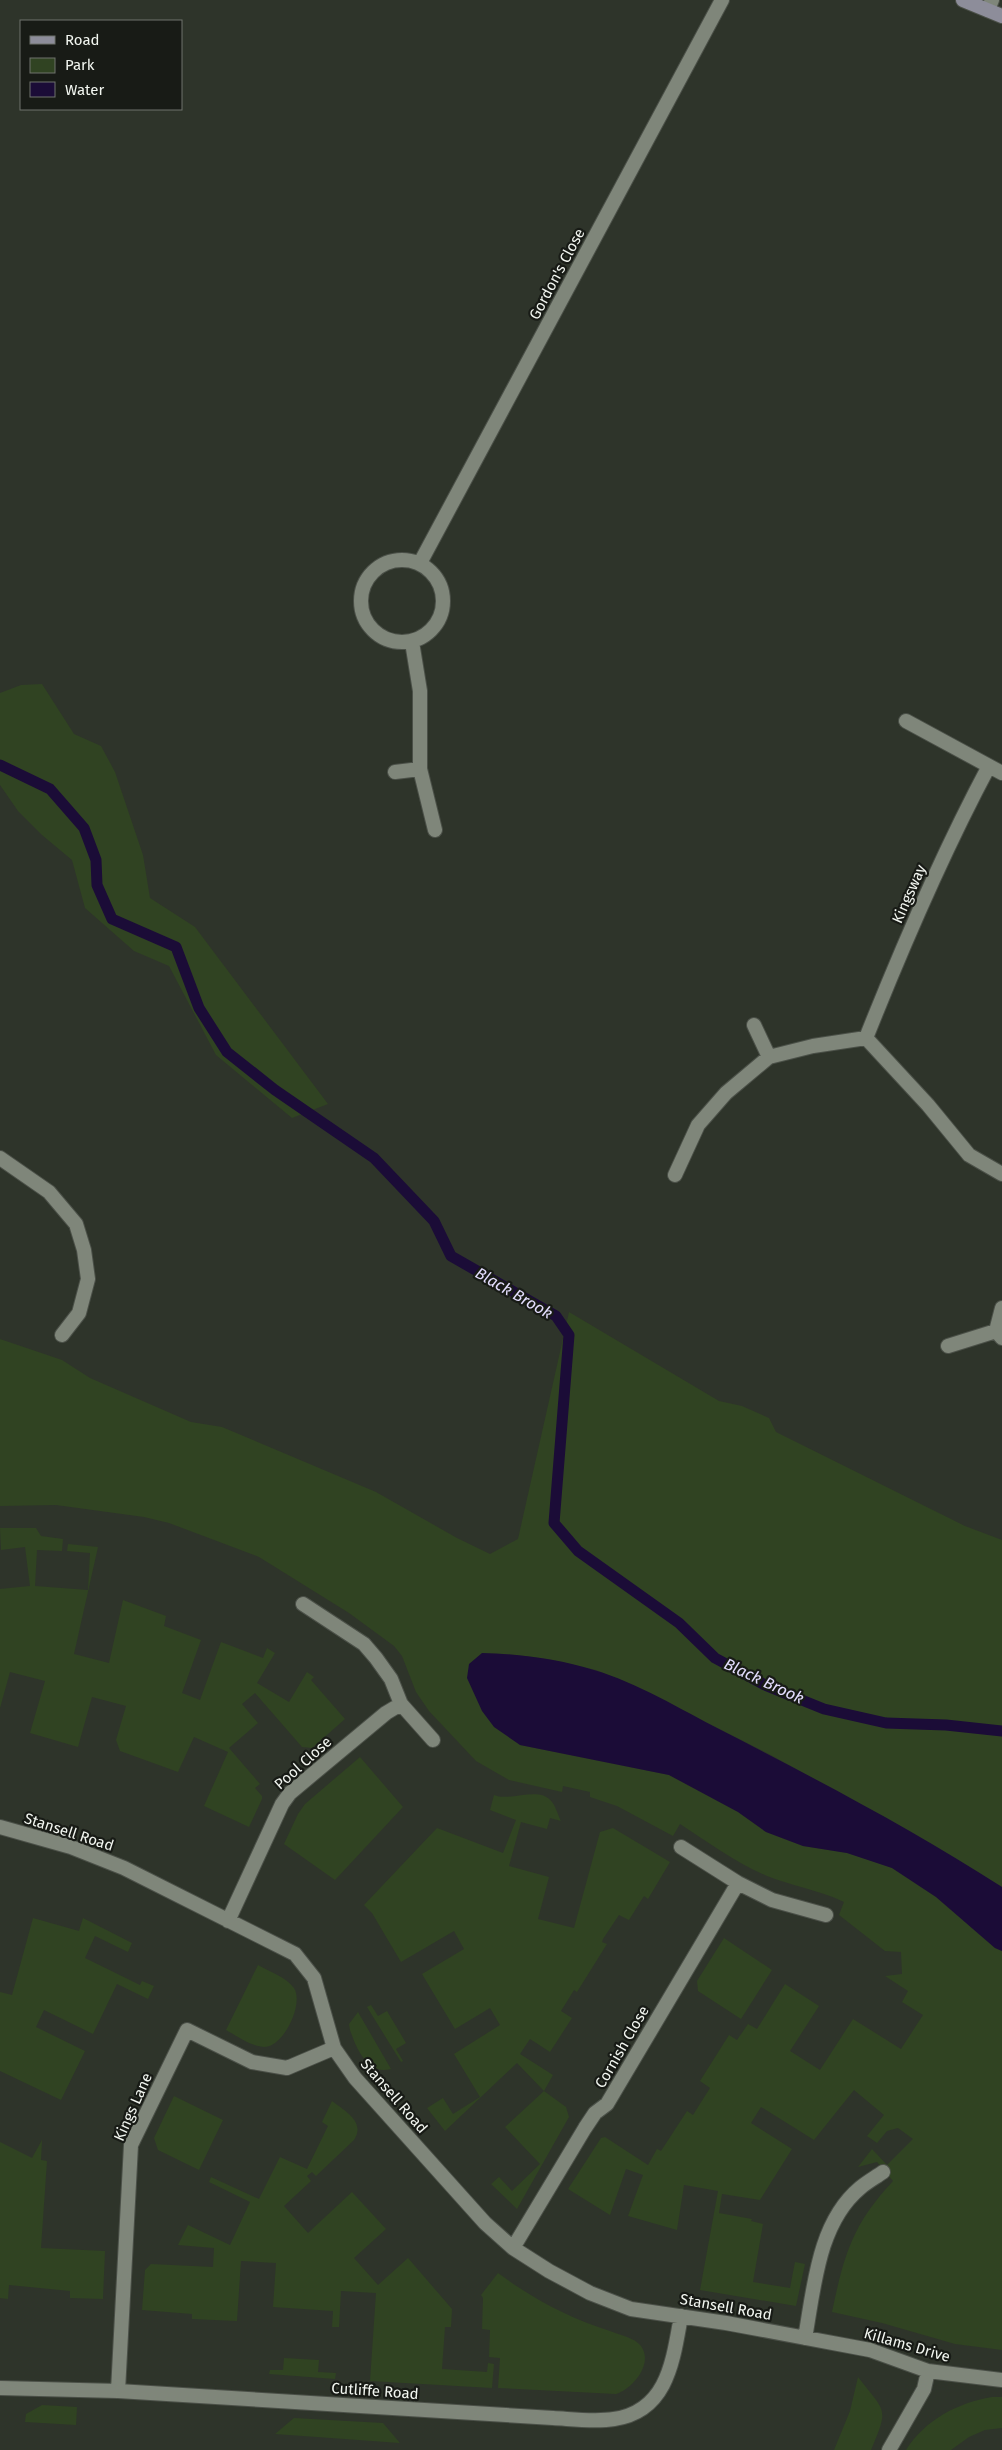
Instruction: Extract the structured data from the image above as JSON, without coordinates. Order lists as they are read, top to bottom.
{
  "streets": {
    "street": [
      "Gordon's Close",
      "Kingsway",
      "Pool Close",
      "Stansell Road",
      "Cornish Close",
      "Kings Lane",
      "Killams Drive",
      "Cutliffe Road"
    ]
  },
  "crossings": [
    ["Pool Close", "Stansell Road"],
    ["Stansell Road", "Cornish Close"],
    ["Stansell Road", "Kings Lane"],
    ["Stansell Road", "Killams Drive"],
    ["Stansell Road", "Cutliffe Road"],
    ["Kings Lane", "Cutliffe Road"]
  ],
  "water": ["Black Brook"],
  "legend": ["Road", "Park", "Water"]
}
